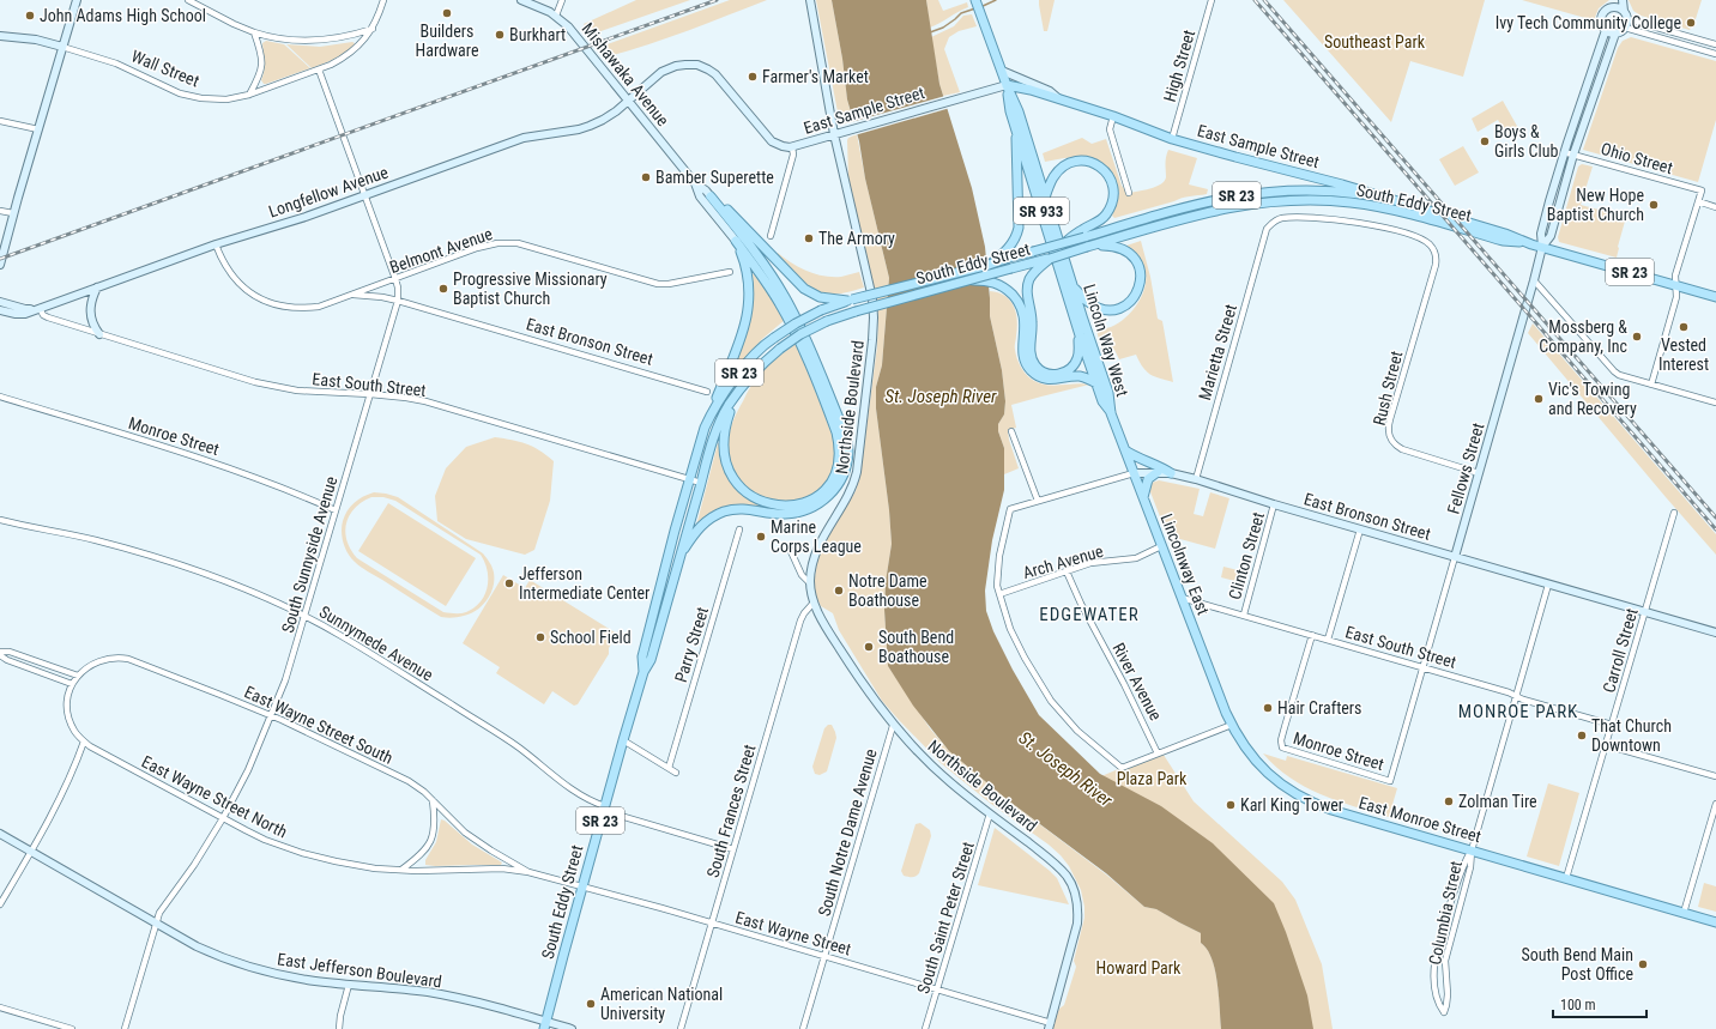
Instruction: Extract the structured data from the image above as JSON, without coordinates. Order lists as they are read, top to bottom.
{
  "streets": {
    "main road": [
      "East Sample Street",
      "SR 23",
      "South Eddy Street",
      "SR 933",
      "Lincoln Way West",
      "Lincolnway East",
      "East Monroe Street"
    ],
    "street": [
      "High Street",
      "Wall Street",
      "Mishawaka Avenue",
      "Ohio Street",
      "Longfellow Avenue",
      "Belmont Avenue",
      "East Bronson Street",
      "Marietta Street",
      "East South Street",
      "Rush Street",
      "Northside Boulevard",
      "Monroe Street",
      "Fellows Street",
      "South Sunnyside Avenue",
      "Clinton Street",
      "Arch Avenue",
      "Sunnymede Avenue",
      "Parry Street",
      "Carroll Street",
      "River Avenue",
      "East Wayne Street South",
      "East Wayne Street North",
      "South Frances Street",
      "South Notre Dame Avenue",
      "Columbia Street",
      "South Saint Peter Street",
      "East Wayne Street",
      "East Jefferson Boulevard"
    ]
  },
  "crossings": [
    ["High Street", "East Sample Street"],
    ["Wall Street", "South Sunnyside Avenue"],
    ["Mishawaka Avenue", "Longfellow Avenue"],
    ["East Sample Street", "Longfellow Avenue"],
    ["East Sample Street", "South Eddy Street"],
    ["East Sample Street", "Lincoln Way West"],
    ["East Sample Street", "Northside Boulevard"],
    ["East Sample Street", "Fellows Street"],
    ["Ohio Street", "Fellows Street"],
    ["Longfellow Avenue", "Belmont Avenue"],
    ["Longfellow Avenue", "East South Street"],
    ["Longfellow Avenue", "South Sunnyside Avenue"],
    ["South Eddy Street", "SR 933"],
    ["South Eddy Street", "East South Street"],
    ["South Eddy Street", "Sunnymede Avenue"],
    ["South Eddy Street", "East Wayne Street"],
    ["South Eddy Street", "East Jefferson Boulevard"],
    ["SR 933", "Lincoln Way West"],
    ["Belmont Avenue", "East Bronson Street"],
    ["Belmont Avenue", "South Sunnyside Avenue"],
    ["Lincoln Way West", "Lincolnway East"],
    ["East Bronson Street", "Marietta Street"],
    ["East Bronson Street", "Fellows Street"],
    ["East Bronson Street", "South Sunnyside Avenue"],
    ["East Bronson Street", "Clinton Street"],
    ["East Bronson Street", "Arch Avenue"],
    ["East Bronson Street", "Lincolnway East"],
    ["East Bronson Street", "Carroll Street"],
    ["East Bronson Street", "Columbia Street"],
    ["Marietta Street", "Rush Street"],
    ["East South Street", "Monroe Street"],
    ["East South Street", "Fellows Street"],
    ["East South Street", "South Sunnyside Avenue"],
    ["East South Street", "Clinton Street"],
    ["East South Street", "Lincolnway East"],
    ["East South Street", "Carroll Street"],
    ["East South Street", "Columbia Street"],
    ["Rush Street", "Fellows Street"],
    ["Northside Boulevard", "South Frances Street"],
    ["Northside Boulevard", "South Notre Dame Avenue"],
    ["Northside Boulevard", "South Saint Peter Street"],
    ["Northside Boulevard", "East Wayne Street"],
    ["Monroe Street", "Fellows Street"],
    ["Monroe Street", "South Sunnyside Avenue"],
    ["South Sunnyside Avenue", "Sunnymede Avenue"],
    ["South Sunnyside Avenue", "East Wayne Street South"],
    ["South Sunnyside Avenue", "East Wayne Street North"],
    ["South Sunnyside Avenue", "East Jefferson Boulevard"],
    ["Arch Avenue", "Lincolnway East"],
    ["Arch Avenue", "River Avenue"],
    ["Lincolnway East", "East Monroe Street"],
    ["Sunnymede Avenue", "South Frances Street"],
    ["Carroll Street", "East Monroe Street"],
    ["East Wayne Street South", "East Wayne Street North"],
    ["East Wayne Street South", "East Wayne Street"],
    ["East Wayne Street North", "East Wayne Street"],
    ["South Frances Street", "East Wayne Street"],
    ["East Monroe Street", "Columbia Street"],
    ["South Notre Dame Avenue", "East Wayne Street"],
    ["South Saint Peter Street", "East Wayne Street"]
  ],
  "districts": ["EDGEWATER", "MONROE PARK"],
  "water": ["St. Joseph River"],
  "parks": ["Southeast Park", "Plaza Park", "Howard Park"],
  "places": [
    "Builders Hardware",
    "John Adams High School",
    "Ivy Tech Community College",
    "Burkhart",
    "Farmer's Market",
    "Boys & Girls Club",
    "Bamber Superette",
    "New Hope Baptist Church",
    "The Armory",
    "Progressive Missionary Baptist Church",
    "Vested Interest",
    "Mossberg & Company, Inc",
    "Vic's Towing and Recovery",
    "Marine Corps League",
    "Jefferson Intermediate Center",
    "Notre Dame Boathouse",
    "School Field",
    "South Bend Boathouse",
    "Hair Crafters",
    "That Church Downtown",
    "Zolman Tire",
    "Karl King Tower",
    "South Bend Main Post Office",
    "American National University"
  ],
  "scale_bar": "100 m"
}
